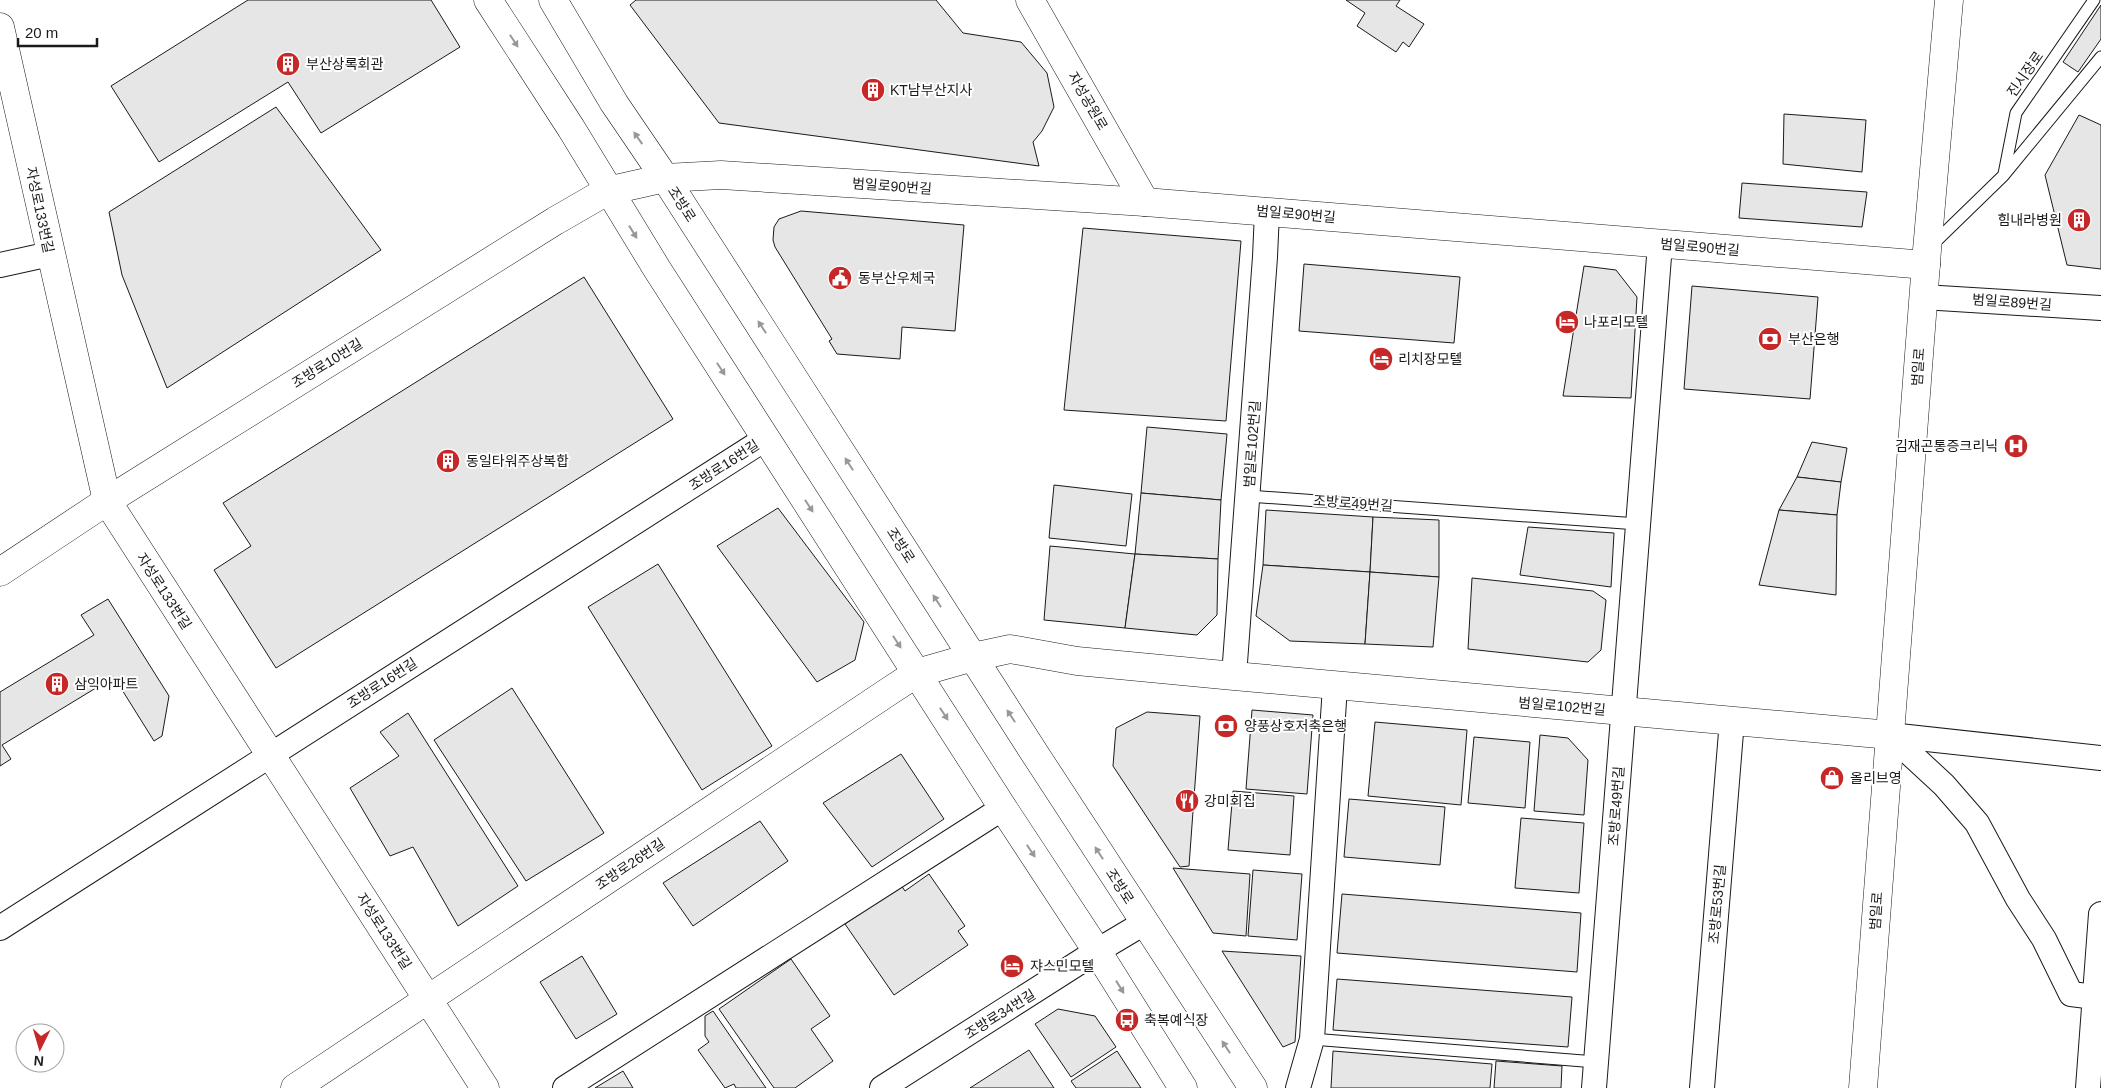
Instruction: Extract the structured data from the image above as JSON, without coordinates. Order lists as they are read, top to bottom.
{
  "streets": {
    "street": [
      "자성공원로",
      "범일로90번길",
      "조방로",
      "자성로133번길",
      "범일로89번길",
      "조방로10번길",
      "범일로",
      "범일로102번길",
      "조방로16번길",
      "조방로49번길",
      "조방로26번길",
      "조방로53번길",
      "조방로34번길"
    ],
    "lane": ["진시장로"]
  },
  "crossings": [
    ["자성공원로", "범일로90번길"],
    ["범일로90번길", "조방로"],
    ["범일로90번길", "조방로10번길"],
    ["범일로90번길", "범일로"],
    ["범일로90번길", "범일로102번길"],
    ["범일로90번길", "조방로49번길"],
    ["조방로", "조방로10번길"],
    ["조방로", "범일로102번길"],
    ["조방로", "조방로26번길"],
    ["조방로", "조방로34번길"],
    ["자성로133번길", "조방로10번길"],
    ["자성로133번길", "조방로16번길"],
    ["자성로133번길", "조방로26번길"],
    ["범일로89번길", "범일로"],
    ["범일로", "범일로102번길"],
    ["범일로102번길", "조방로49번길"],
    ["범일로102번길", "조방로26번길"],
    ["범일로102번길", "조방로53번길"]
  ],
  "places": {
    "building": [
      "부산상록회관",
      "KT남부산지사",
      "힘내라병원",
      "동일타워주상복합",
      "삼익아파트"
    ],
    "public building": ["동부산우체국"],
    "hotel": ["나포리모텔", "리치장모텔", "쟈스민모텔"],
    "bank": ["부산은행", "양풍상호저축은행"],
    "hospital": ["김재곤통증크리닉"],
    "shop": ["올리브영"],
    "restaurant": ["강미회집"],
    "bus stop": ["축복예식장"]
  },
  "scale_bar": "20 m",
  "north": "bottom"
}
